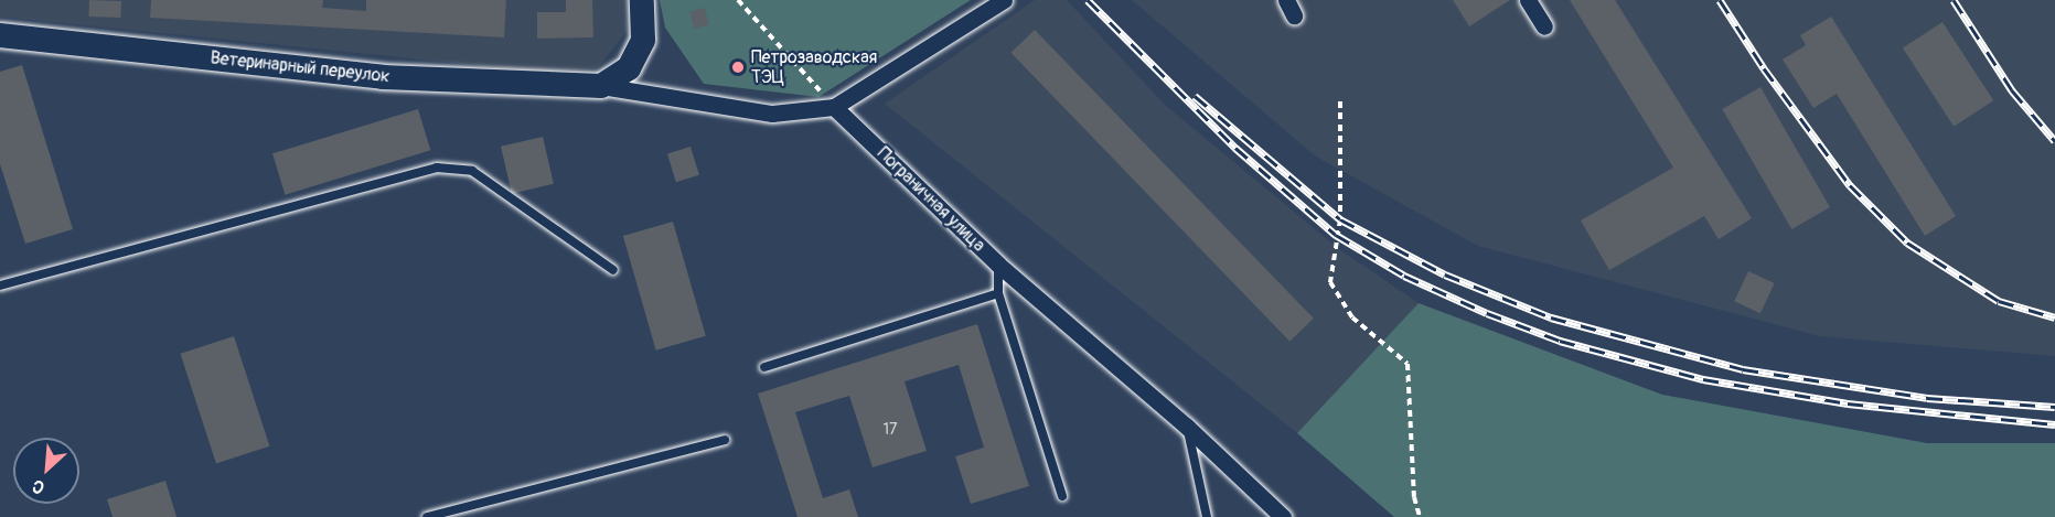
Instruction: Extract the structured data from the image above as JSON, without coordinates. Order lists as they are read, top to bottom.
{
  "streets": {
    "main road": ["Ветеринарный переулок"],
    "street": ["Пограничная улица"]
  },
  "places": ["Петрозаводская ТЭЦ"],
  "house_numbers": ["17"],
  "north": "bottom left"
}
